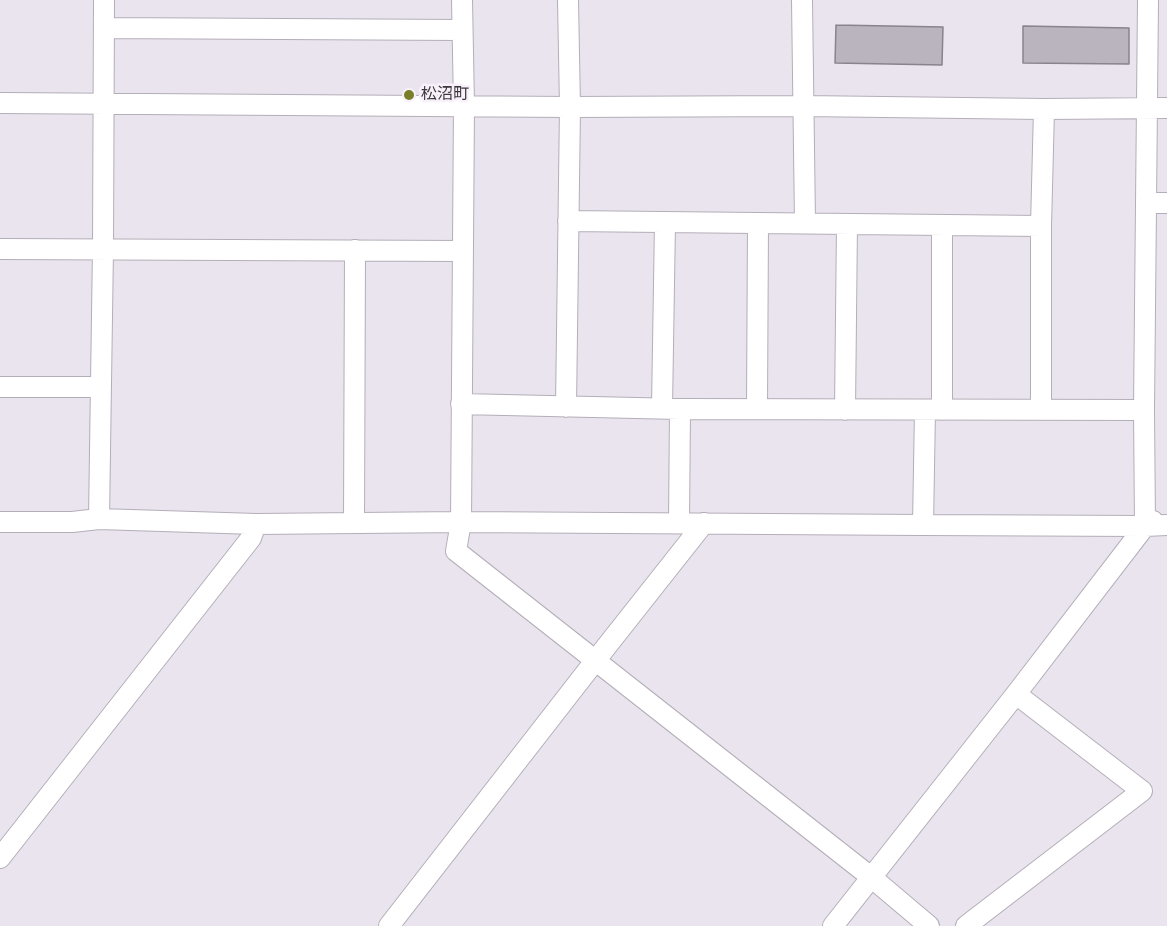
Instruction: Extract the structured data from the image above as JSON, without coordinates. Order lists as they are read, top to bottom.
{
  "places": ["松沼町"]
}
